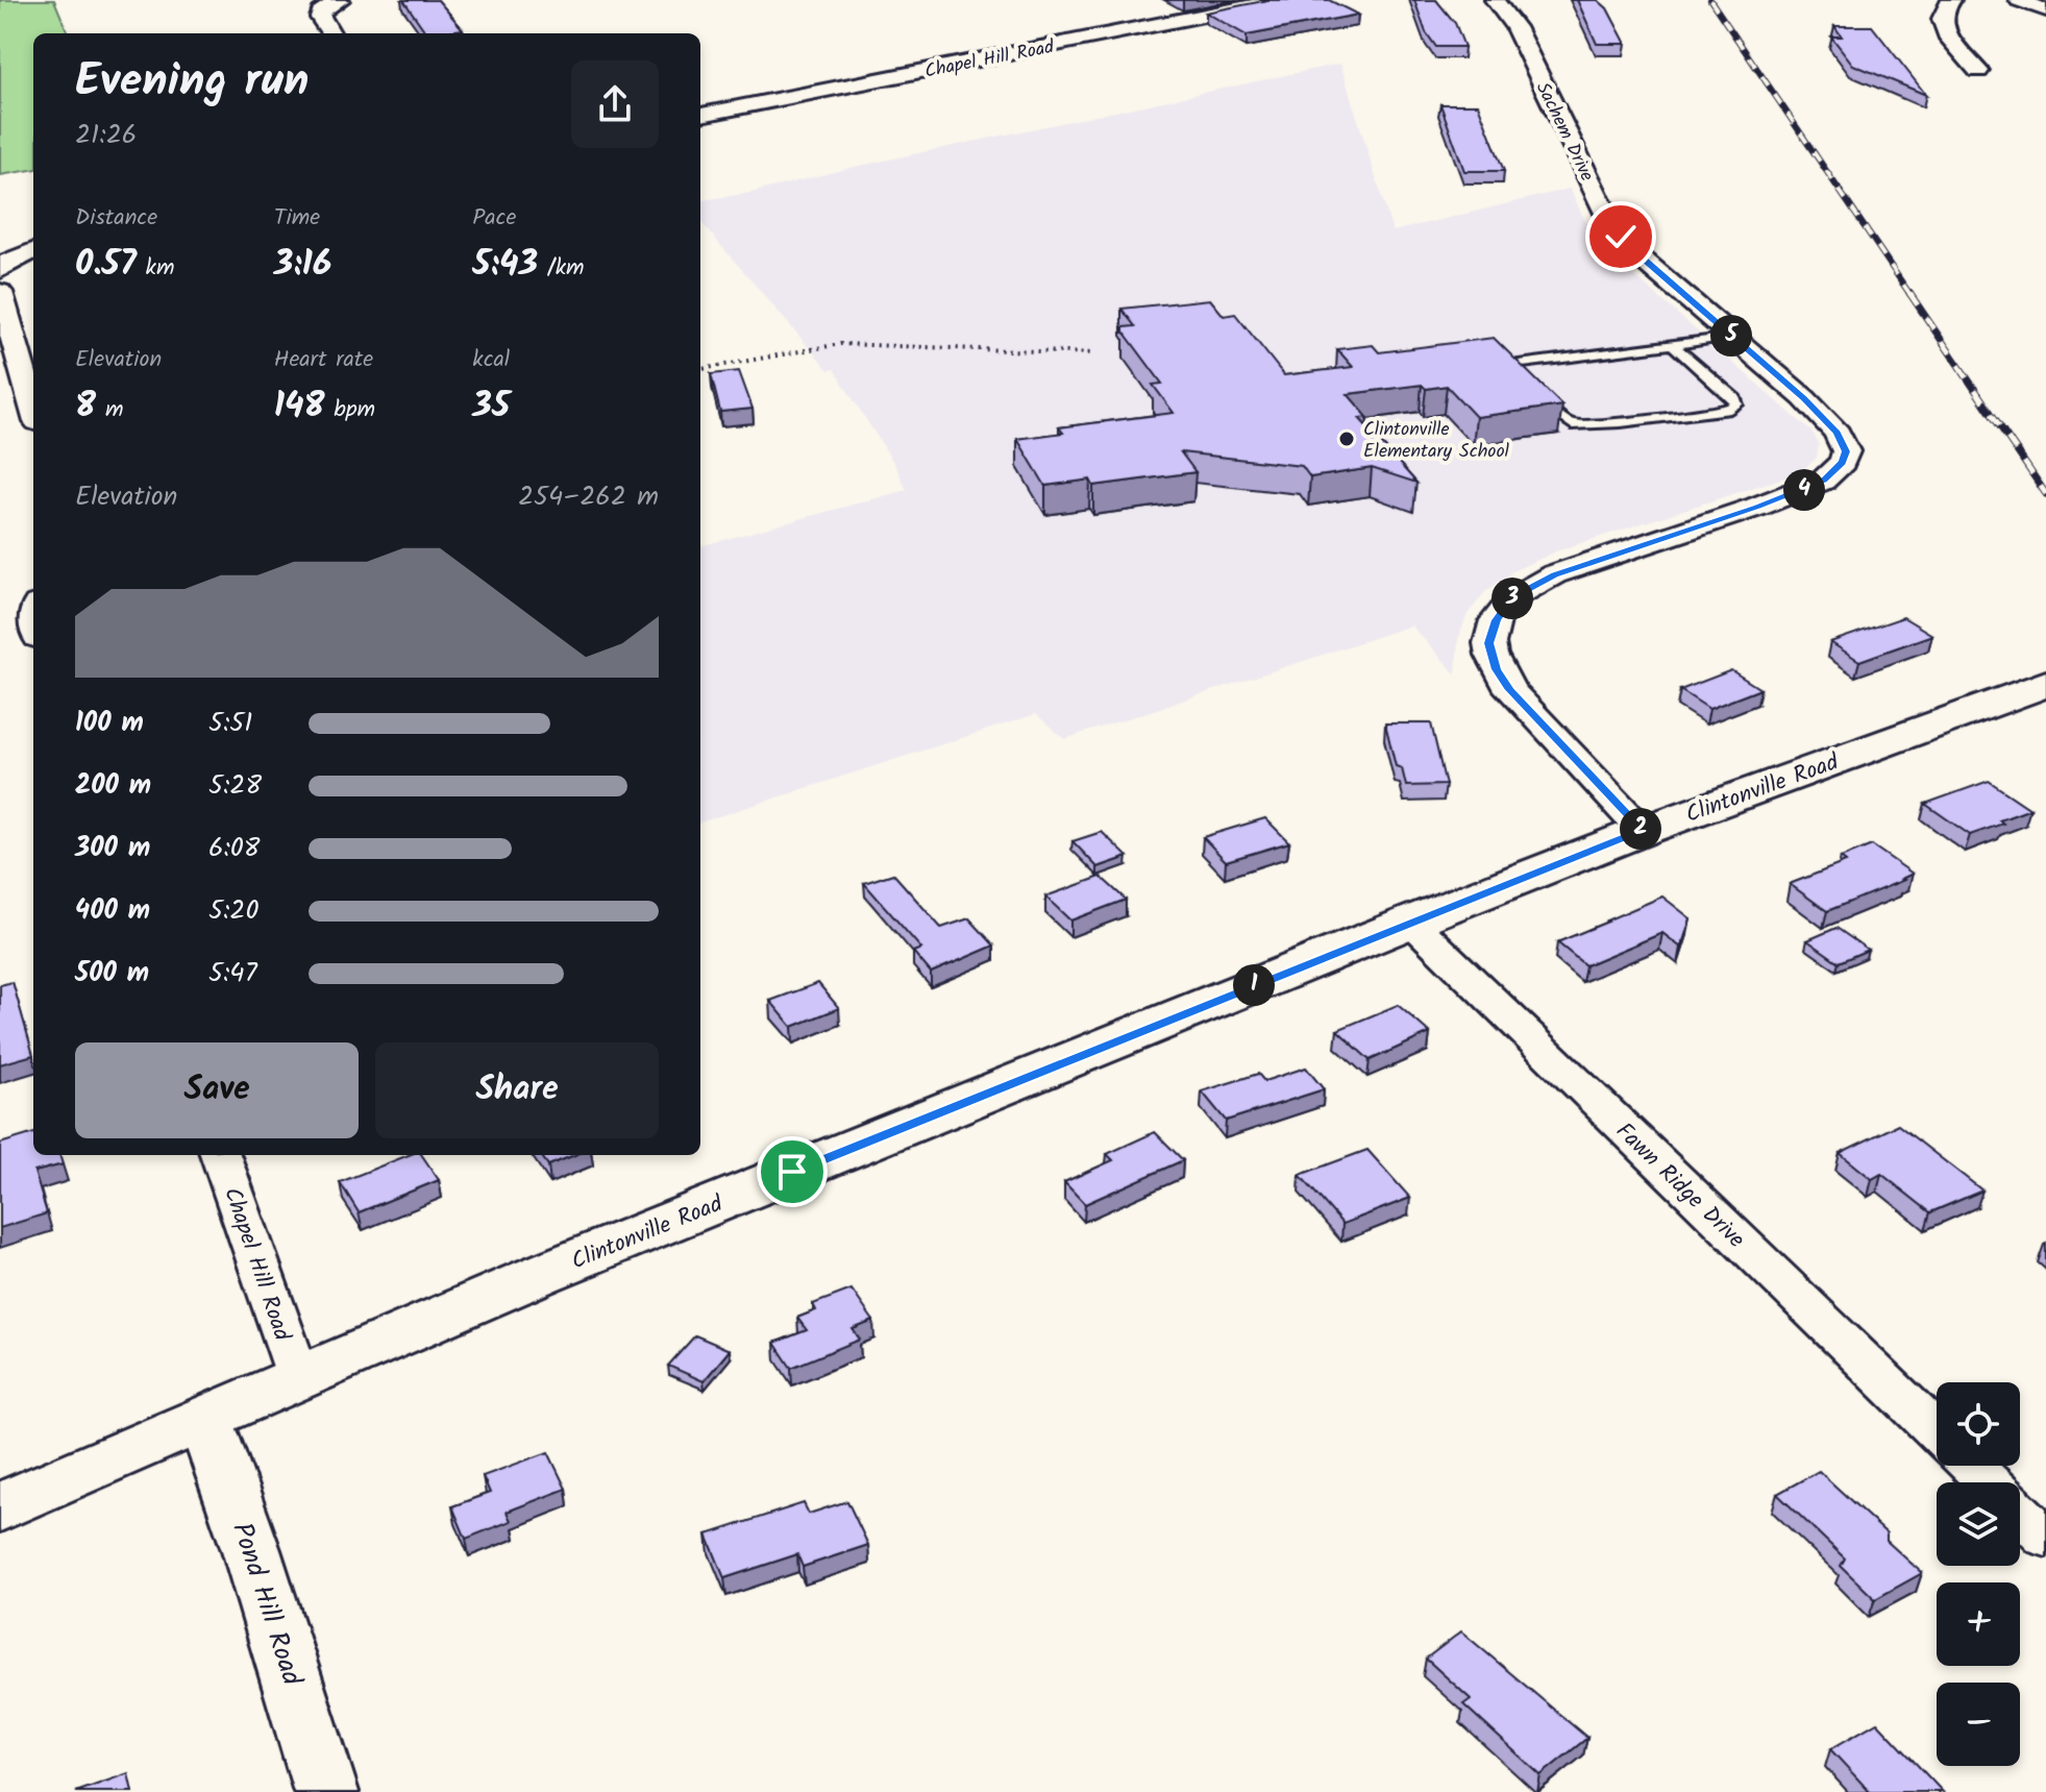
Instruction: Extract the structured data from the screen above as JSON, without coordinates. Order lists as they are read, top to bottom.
{
  "streets": {
    "main road": ["Clintonville Road"],
    "street": [
      "Chapel Hill Road",
      "Sachem Drive",
      "Fawn Ridge Drive",
      "Pond Hill Road"
    ]
  },
  "crossings": [
    ["Chapel Hill Road", "Clintonville Road"],
    ["Sachem Drive", "Clintonville Road"],
    ["Clintonville Road", "Fawn Ridge Drive"],
    ["Clintonville Road", "Pond Hill Road"]
  ],
  "places": ["Clintonville Elementary School"],
  "page": {
    "heading": ["Evening run", "21:26"],
    "stats": [
      ["Distance", "0.57 km"],
      ["Time", "3:16"],
      ["Pace", "5:43 /km"],
      ["Elevation", "8 m"],
      ["Heart rate", "148 bpm"],
      ["kcal", "35"]
    ],
    "pins": [
      "5",
      "4",
      "3",
      "2",
      "1"
    ],
    "chart": ["Elevation", "254–262 m"],
    "list": [
      {
        "name": "100 m",
        "note": "5:51"
      },
      {
        "name": "200 m",
        "note": "5:28"
      },
      {
        "name": "300 m",
        "note": "6:08"
      },
      {
        "name": "400 m",
        "note": "5:20"
      },
      {
        "name": "500 m",
        "note": "5:47"
      }
    ],
    "buttons": ["Save", "Share"],
    "map_buttons": ["+", "−"]
  }
}
